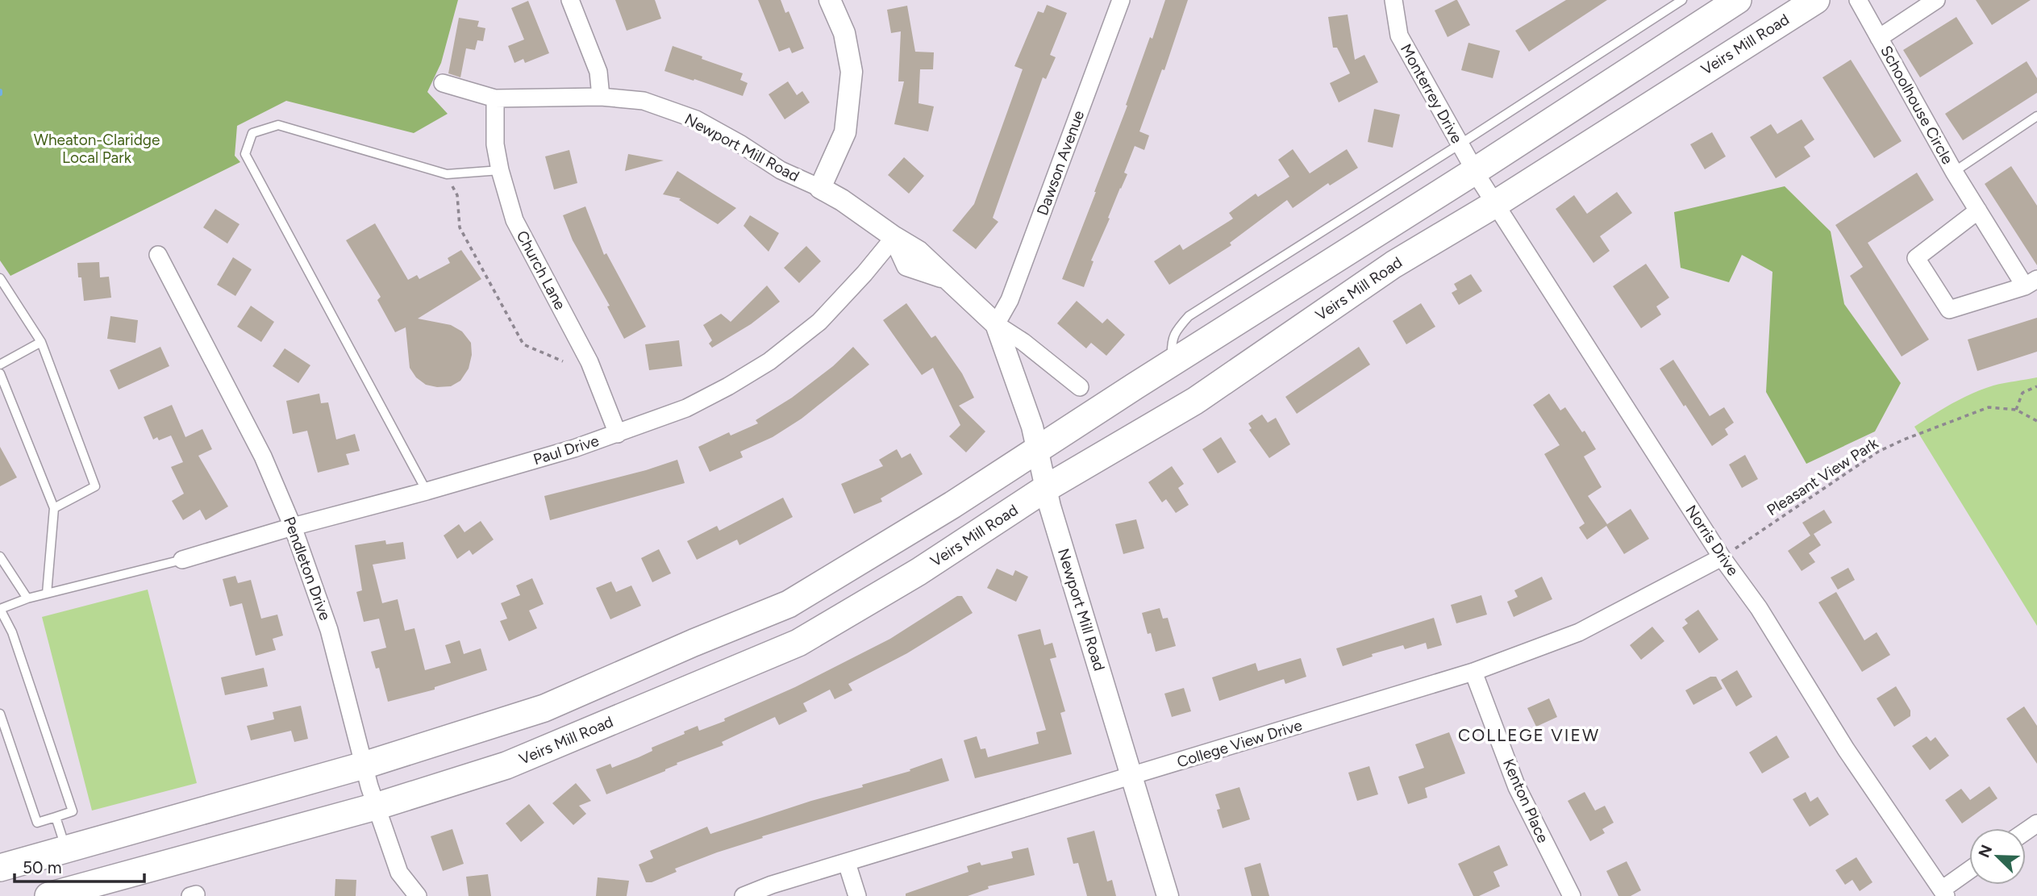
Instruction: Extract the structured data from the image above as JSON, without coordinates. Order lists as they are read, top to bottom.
{
  "streets": {
    "main road": ["Veirs Mill Road"],
    "street": [
      "Monterrey Drive",
      "Schoolhouse Circle",
      "Newport Mill Road",
      "Dawson Avenue",
      "Church Lane",
      "Paul Drive",
      "Norris Drive",
      "Pendleton Drive",
      "College View Drive",
      "Kenton Place"
    ],
    "path": ["Pleasant View Park"]
  },
  "crossings": [
    ["Veirs Mill Road", "Monterrey Drive"],
    ["Veirs Mill Road", "Newport Mill Road"],
    ["Veirs Mill Road", "Norris Drive"],
    ["Veirs Mill Road", "Pendleton Drive"],
    ["Monterrey Drive", "Norris Drive"],
    ["Newport Mill Road", "Dawson Avenue"],
    ["Newport Mill Road", "Church Lane"],
    ["Newport Mill Road", "Paul Drive"],
    ["Newport Mill Road", "College View Drive"],
    ["Church Lane", "Paul Drive"],
    ["Paul Drive", "Pendleton Drive"],
    ["Pleasant View Park", "Norris Drive"],
    ["Pleasant View Park", "College View Drive"],
    ["Norris Drive", "College View Drive"],
    ["College View Drive", "Kenton Place"]
  ],
  "districts": ["COLLEGE VIEW"],
  "parks": ["Wheaton-Claridge Local Park"],
  "scale_bar": "50 m",
  "north": "top left"
}
